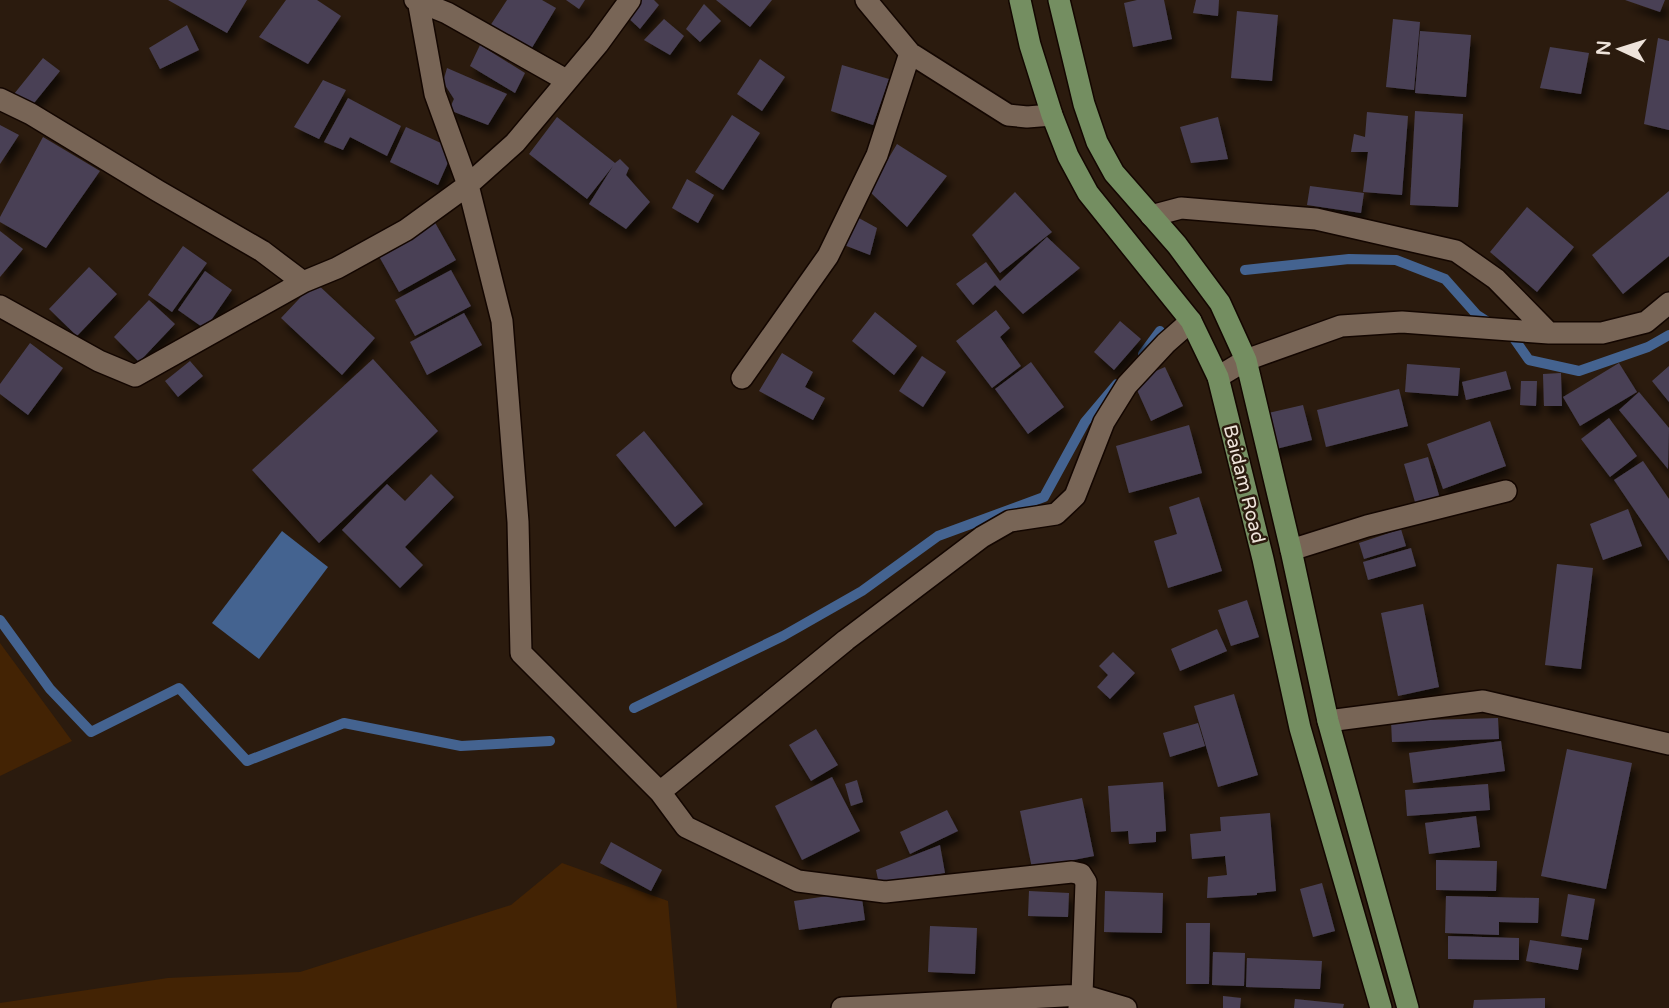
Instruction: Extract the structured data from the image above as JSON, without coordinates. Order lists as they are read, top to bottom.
{
  "streets": {
    "main road": ["Baidam Road"]
  },
  "north": "left"
}
